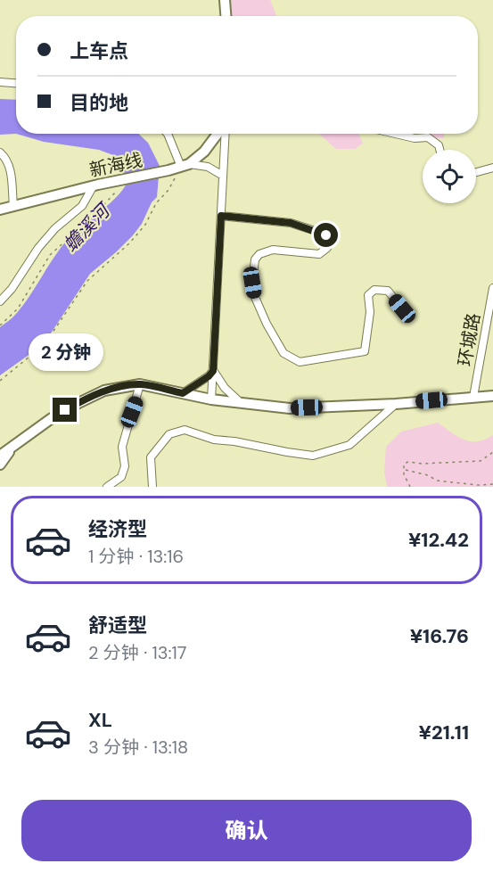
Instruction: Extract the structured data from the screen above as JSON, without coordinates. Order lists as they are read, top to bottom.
{
  "streets": {
    "main road": ["新海线"],
    "street": ["环城路"]
  },
  "water": ["蟾溪河"],
  "page": {
    "banner": ["上车点", "目的地"],
    "bubble": "2 分钟",
    "list": [
      {
        "name": "经济型",
        "note": "1 分钟 · 13:16",
        "value": "¥12.42"
      },
      {
        "name": "舒适型",
        "note": "2 分钟 · 13:17",
        "value": "¥16.76"
      },
      {
        "name": "XL",
        "note": "3 分钟 · 13:18",
        "value": "¥21.11"
      }
    ],
    "buttons": "确认"
  }
}
